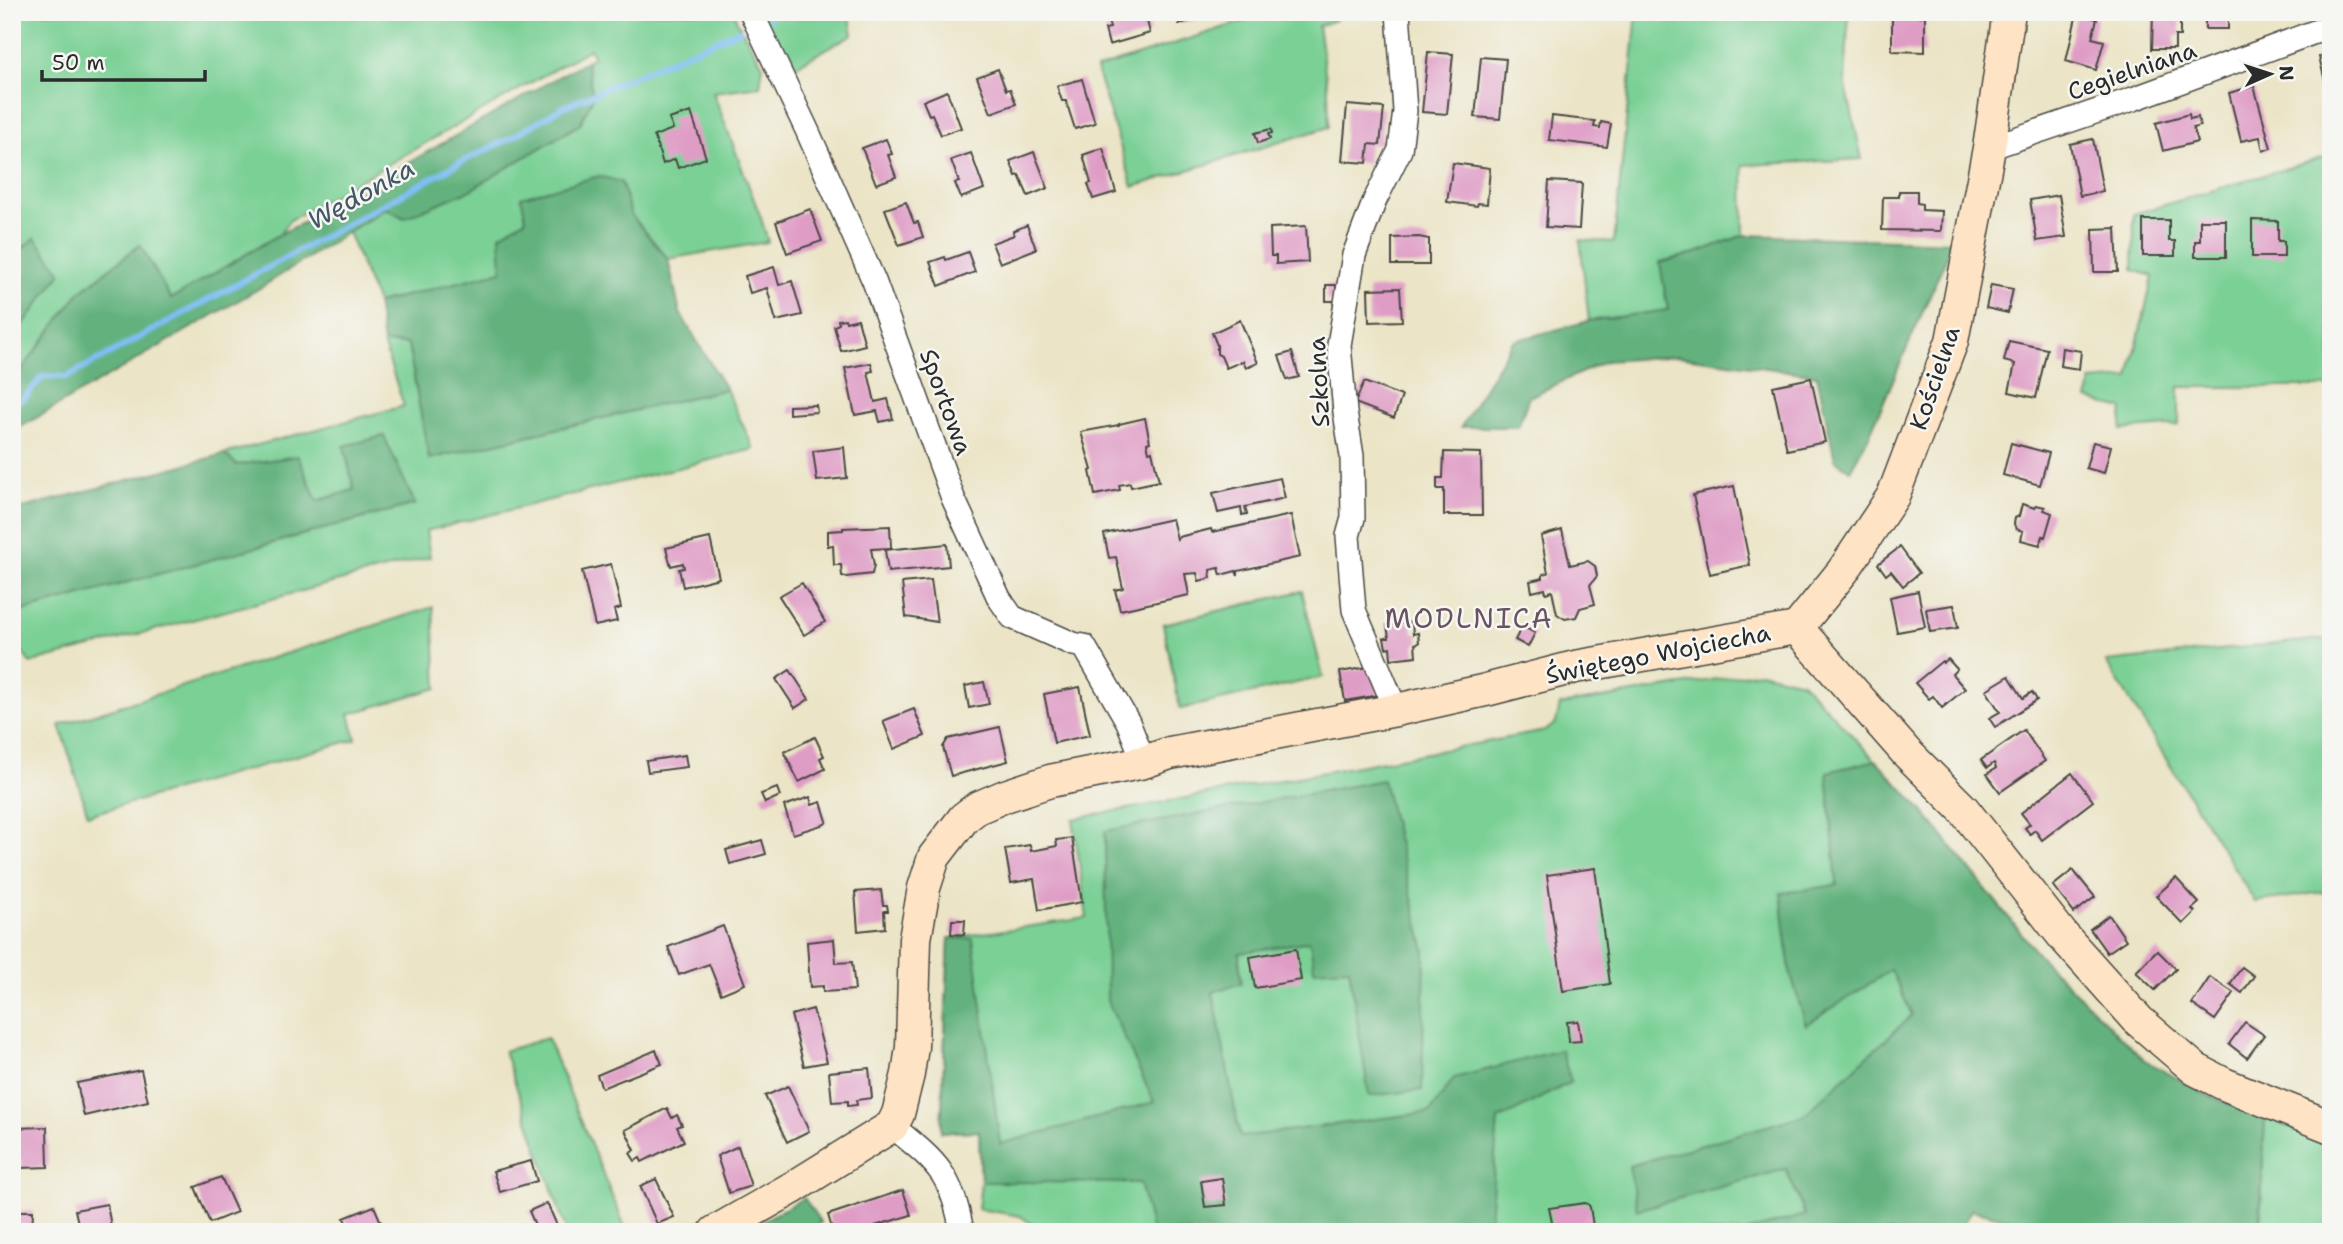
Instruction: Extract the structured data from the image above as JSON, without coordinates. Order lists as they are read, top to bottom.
{
  "streets": {
    "street": [
      "Cegielniana",
      "Kościelna",
      "Szkolna",
      "Sportowa",
      "Świętego Wojciecha"
    ]
  },
  "crossings": [
    ["Cegielniana", "Kościelna"],
    ["Kościelna", "Świętego Wojciecha"],
    ["Szkolna", "Świętego Wojciecha"],
    ["Sportowa", "Świętego Wojciecha"]
  ],
  "districts": ["MODLNICA"],
  "water": ["Wędonka"],
  "scale_bar": "50 m",
  "north": "right"
}
